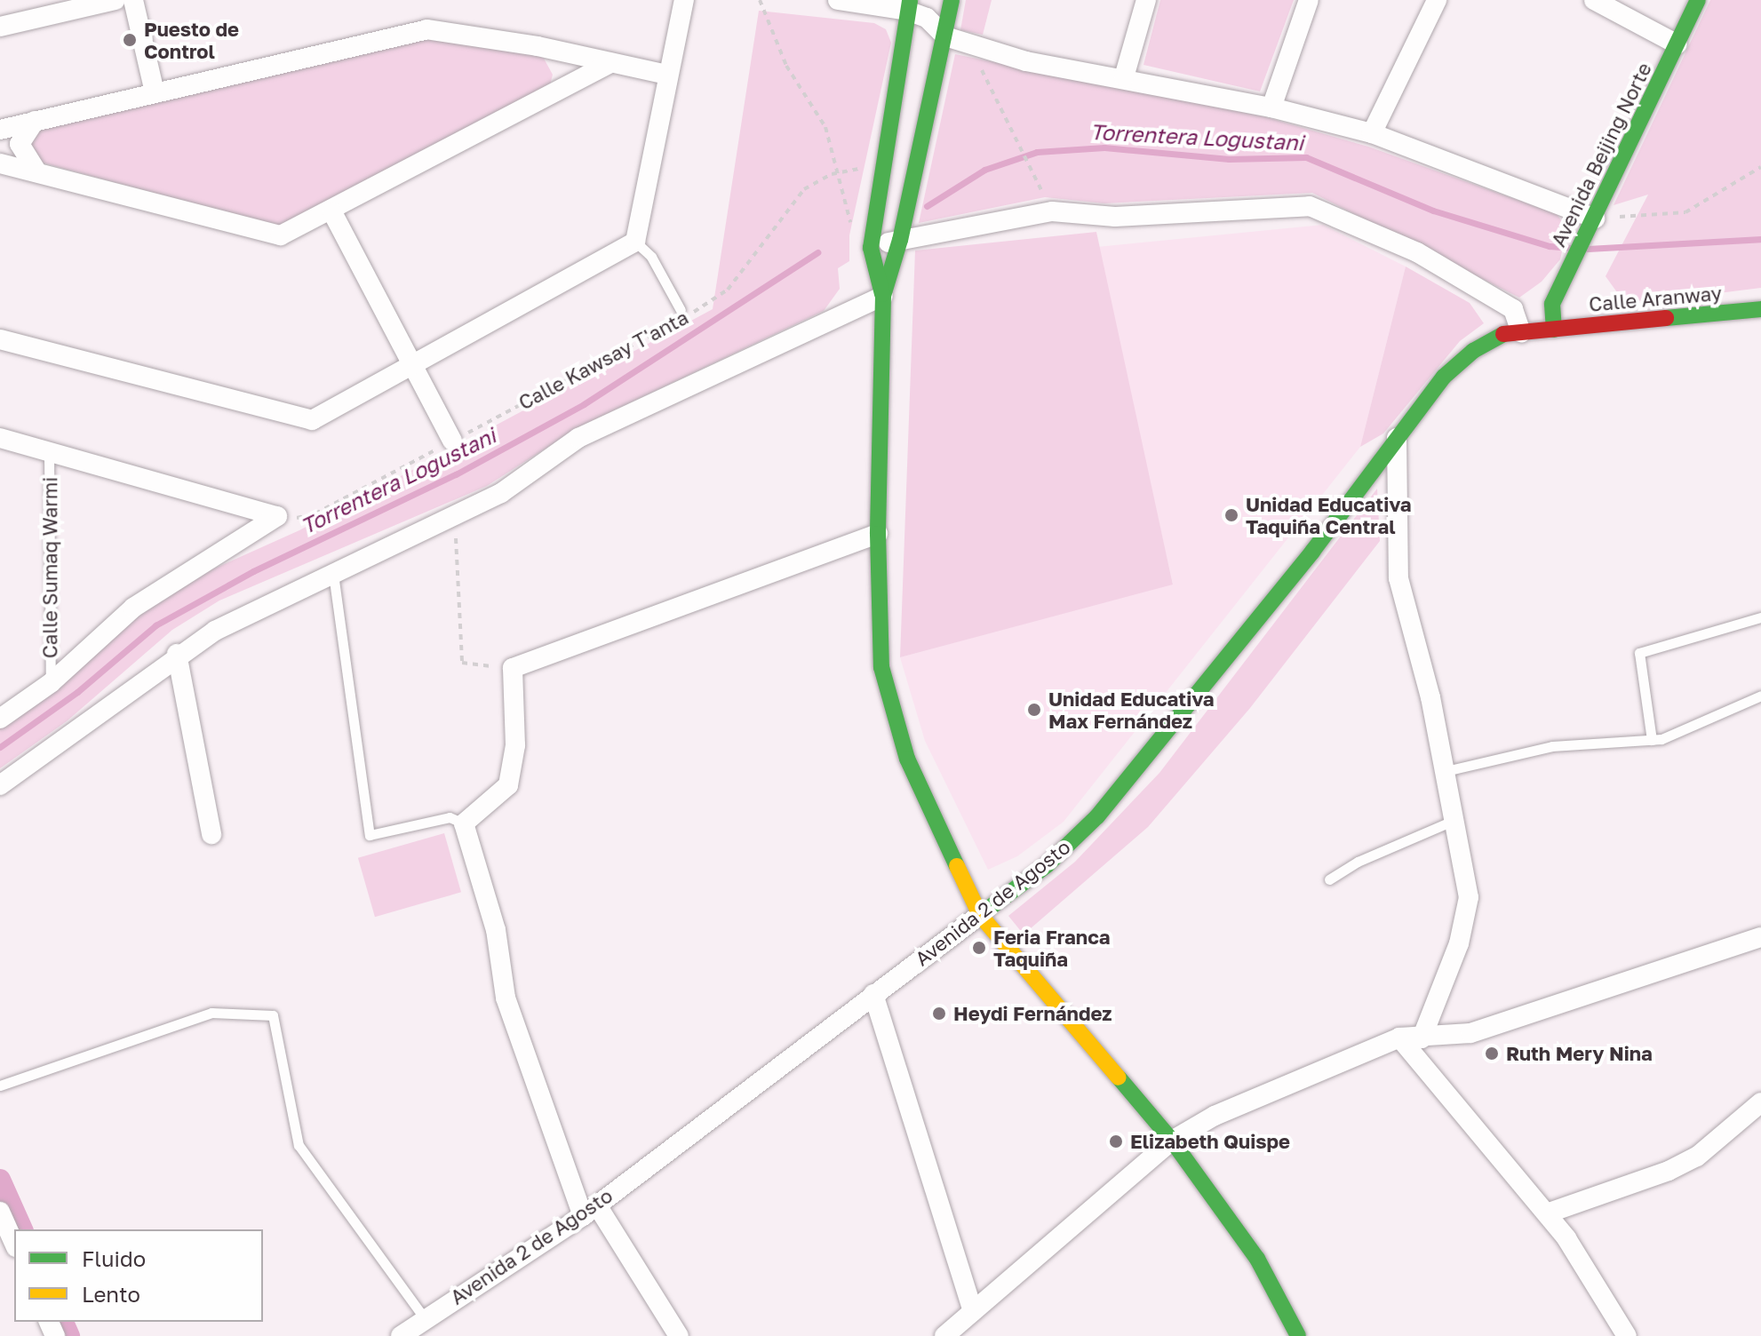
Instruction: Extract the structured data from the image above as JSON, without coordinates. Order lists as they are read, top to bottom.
{
  "streets": {
    "main road": ["Avenida Beijing Norte", "Calle Aranway", "Avenida 2 de Agosto"],
    "lane": ["Calle Sumaq Warmi"],
    "path": ["Calle Kawsay T'anta"]
  },
  "crossings": [
    ["Avenida Beijing Norte", "Calle Aranway"],
    ["Avenida Beijing Norte", "Avenida 2 de Agosto"],
    ["Calle Aranway", "Avenida 2 de Agosto"]
  ],
  "water": ["Torrentera Logustani"],
  "places": [
    "Puesto de Control",
    "Unidad Educativa Taquiña Central",
    "Unidad Educativa Max Fernández",
    "Feria Franca Taquiña",
    "Heydi Fernández",
    "Ruth Mery Nina",
    "Elizabeth Quispe"
  ],
  "legend": ["Fluido", "Lento"]
}
